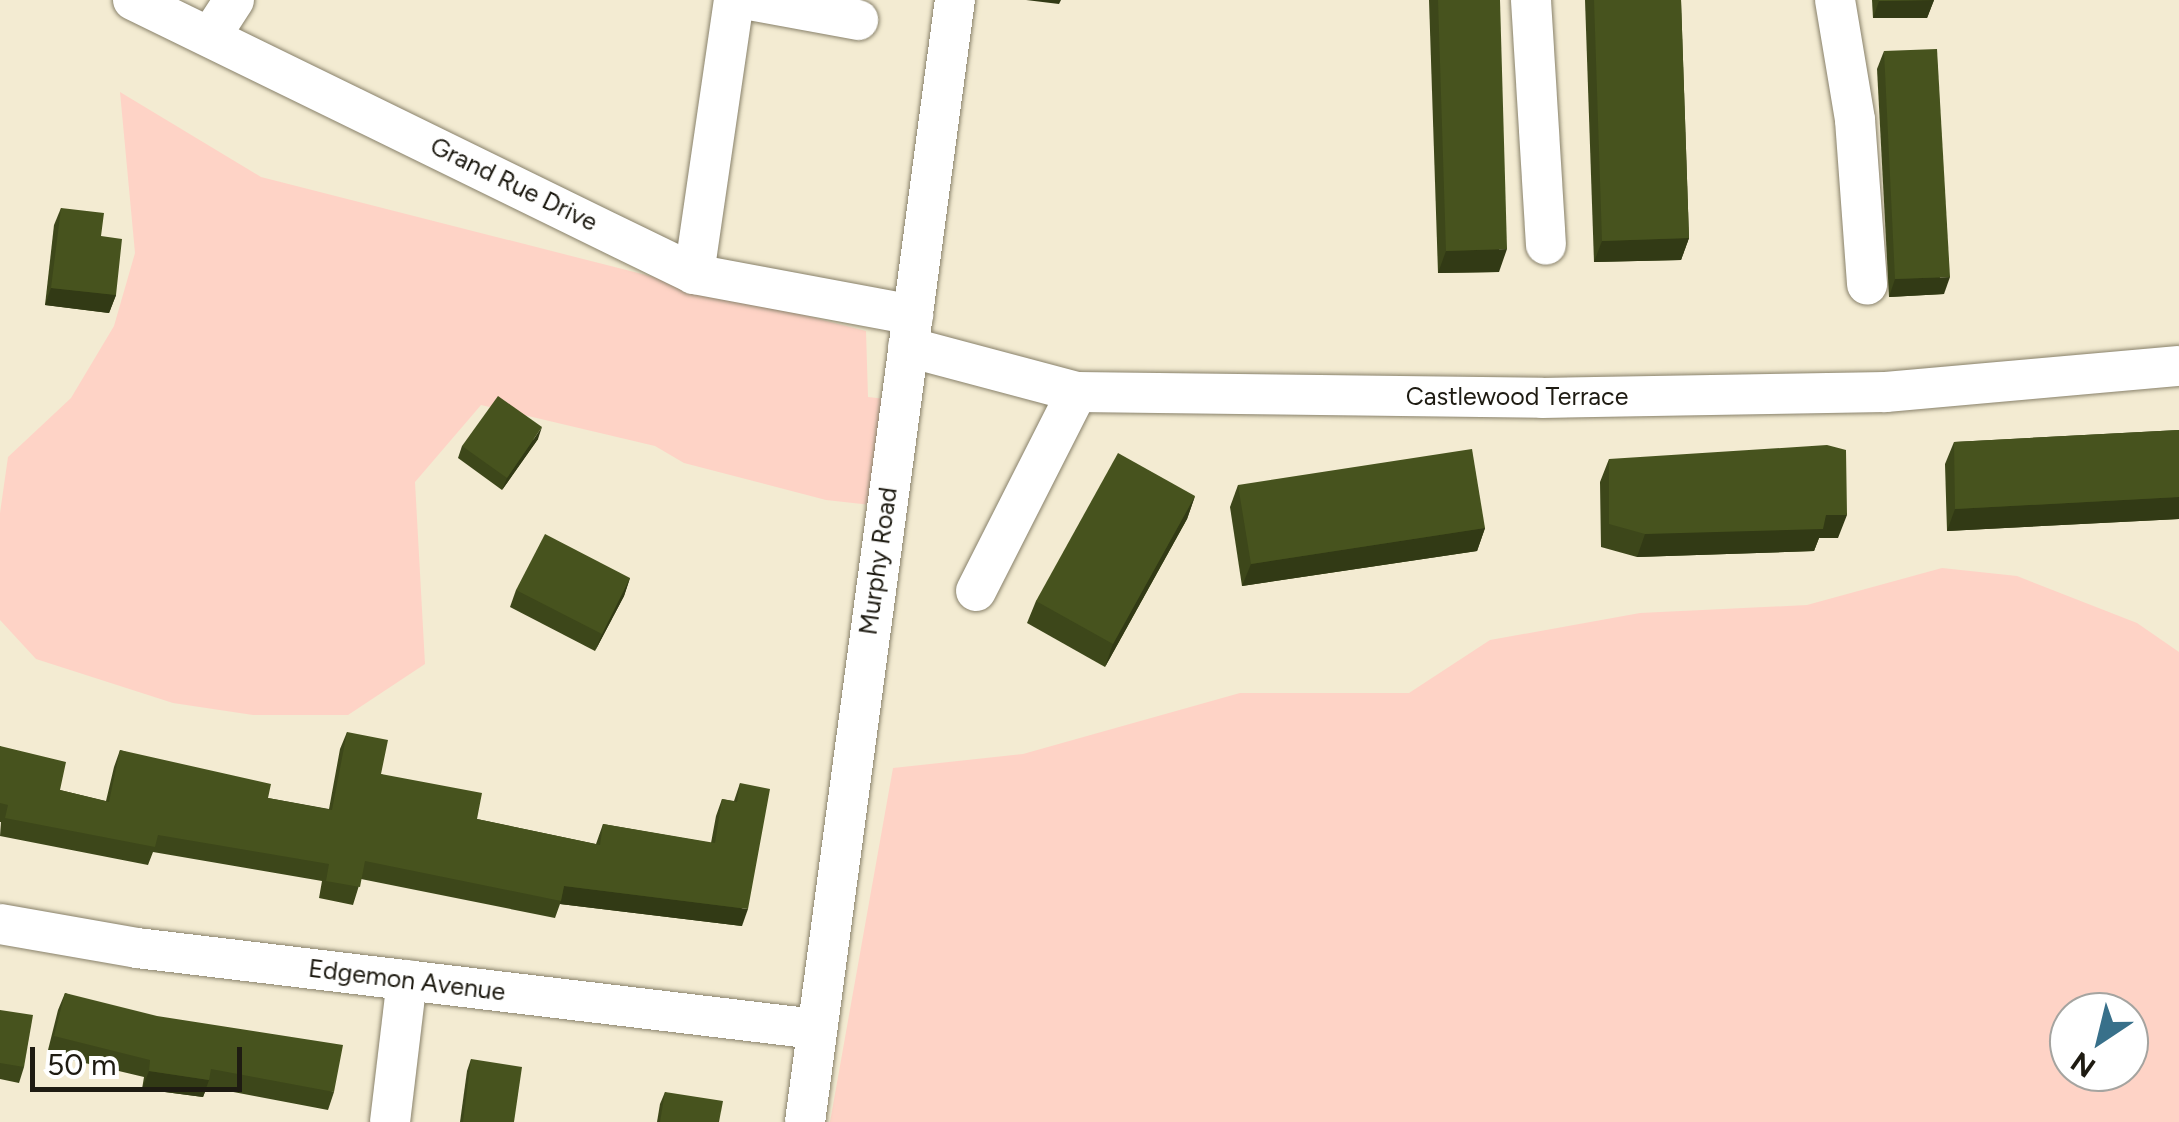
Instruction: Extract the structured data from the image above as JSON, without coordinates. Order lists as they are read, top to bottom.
{
  "streets": {
    "street": [
      "Grand Rue Drive",
      "Castlewood Terrace",
      "Murphy Road",
      "Edgemon Avenue"
    ]
  },
  "crossings": [
    ["Grand Rue Drive", "Castlewood Terrace"],
    ["Grand Rue Drive", "Murphy Road"],
    ["Castlewood Terrace", "Murphy Road"],
    ["Murphy Road", "Edgemon Avenue"]
  ],
  "scale_bar": "50 m",
  "north": "bottom left"
}
